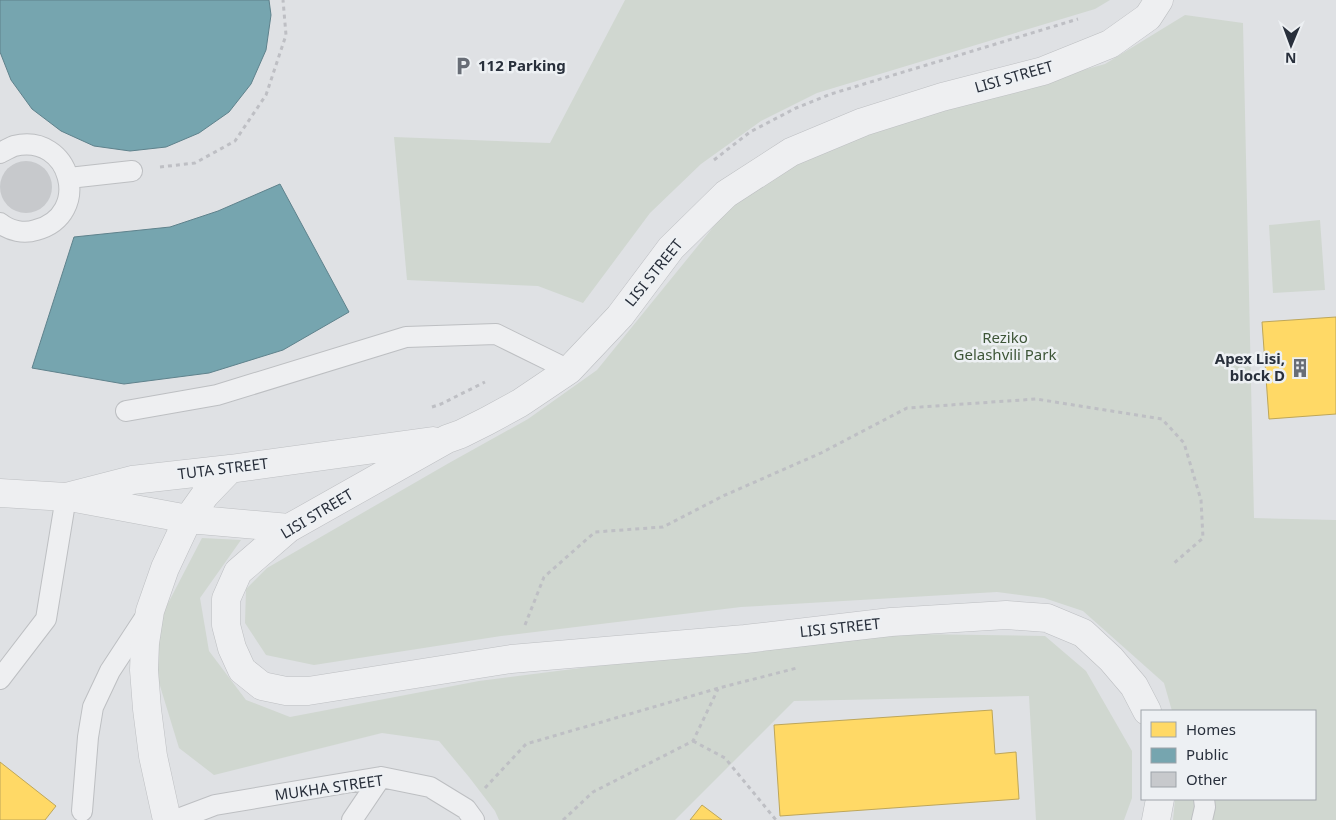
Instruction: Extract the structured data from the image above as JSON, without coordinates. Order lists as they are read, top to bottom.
{
  "streets": {
    "street": ["LISI STREET", "TUTA STREET"],
    "lane": ["MUKHA STREET"]
  },
  "crossings": [
    ["LISI STREET", "TUTA STREET"]
  ],
  "parks": ["Reziko Gelashvili Park"],
  "places": {
    "parking": ["112 Parking"],
    "building": ["Apex Lisi, block D"]
  },
  "legend": ["Homes", "Public", "Other"],
  "north": "bottom"
}
